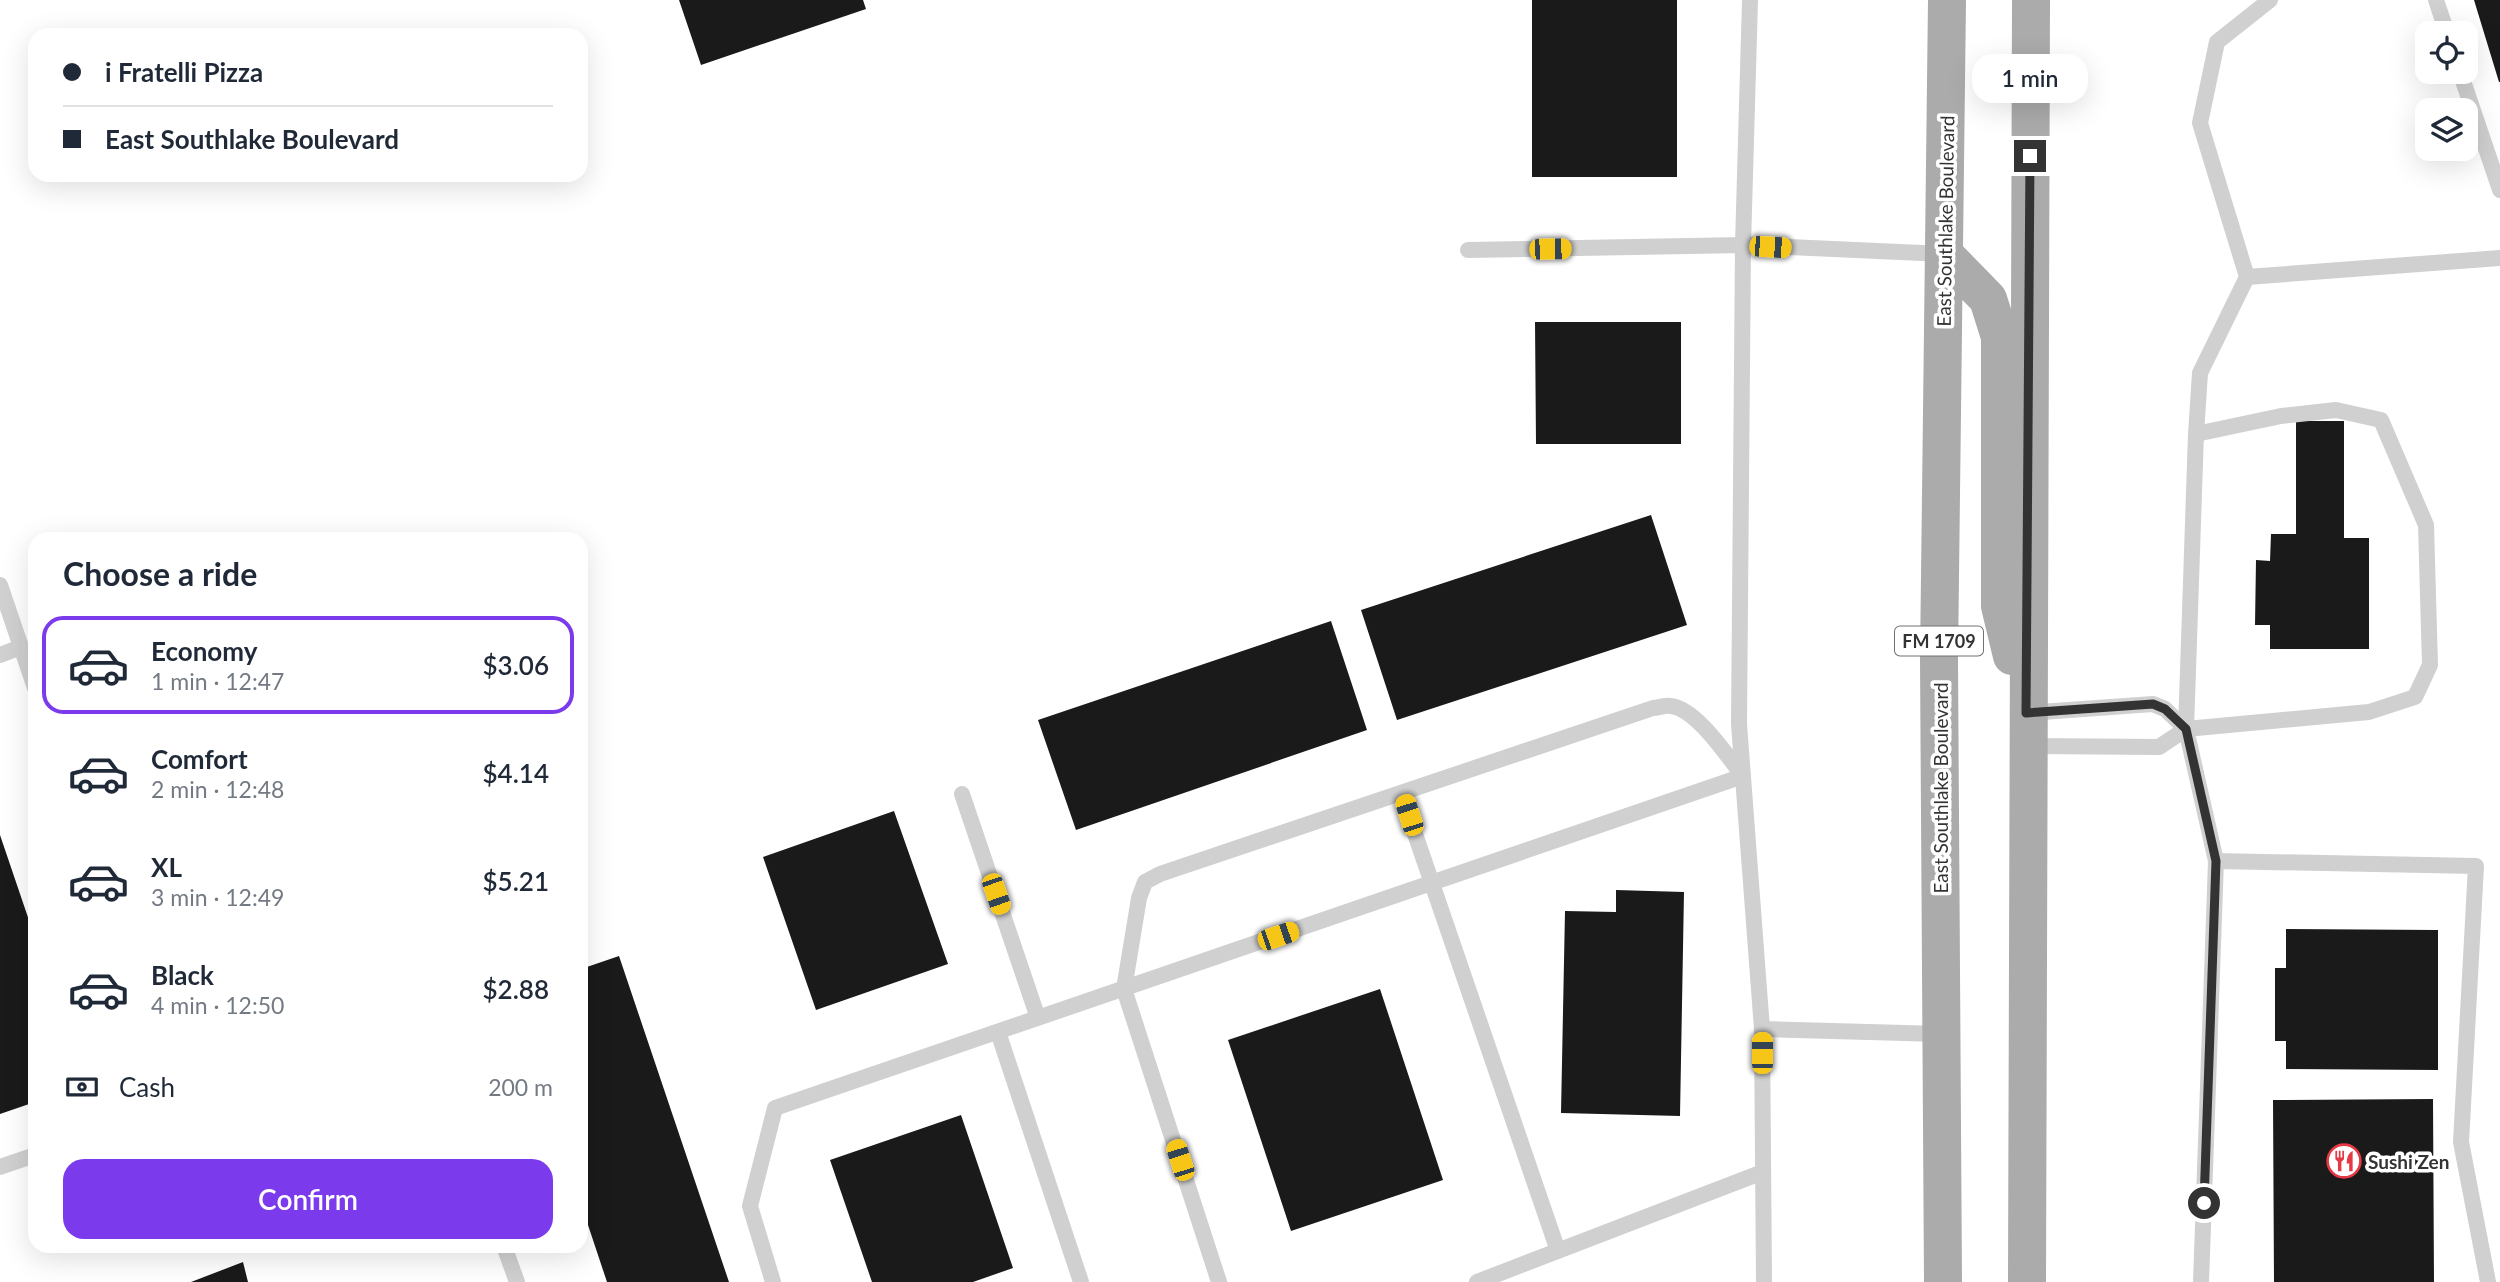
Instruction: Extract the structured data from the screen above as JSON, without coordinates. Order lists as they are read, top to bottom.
{
  "streets": {
    "main road": ["East Southlake Boulevard", "FM 1709"]
  },
  "places": {
    "restaurant": ["Sushi Zen"]
  },
  "page": {
    "banner": ["i Fratelli Pizza", "East Southlake Boulevard"],
    "bubble": "1 min",
    "heading": "Choose a ride",
    "list": [
      {
        "name": "Economy",
        "note": "1 min · 12:47",
        "value": "$3.06"
      },
      {
        "name": "Comfort",
        "note": "2 min · 12:48",
        "value": "$4.14"
      },
      {
        "name": "XL",
        "note": "3 min · 12:49",
        "value": "$5.21"
      },
      {
        "name": "Black",
        "note": "4 min · 12:50",
        "value": "$2.88"
      }
    ],
    "pay": ["Cash", "200 m"],
    "buttons": "Confirm"
  }
}
